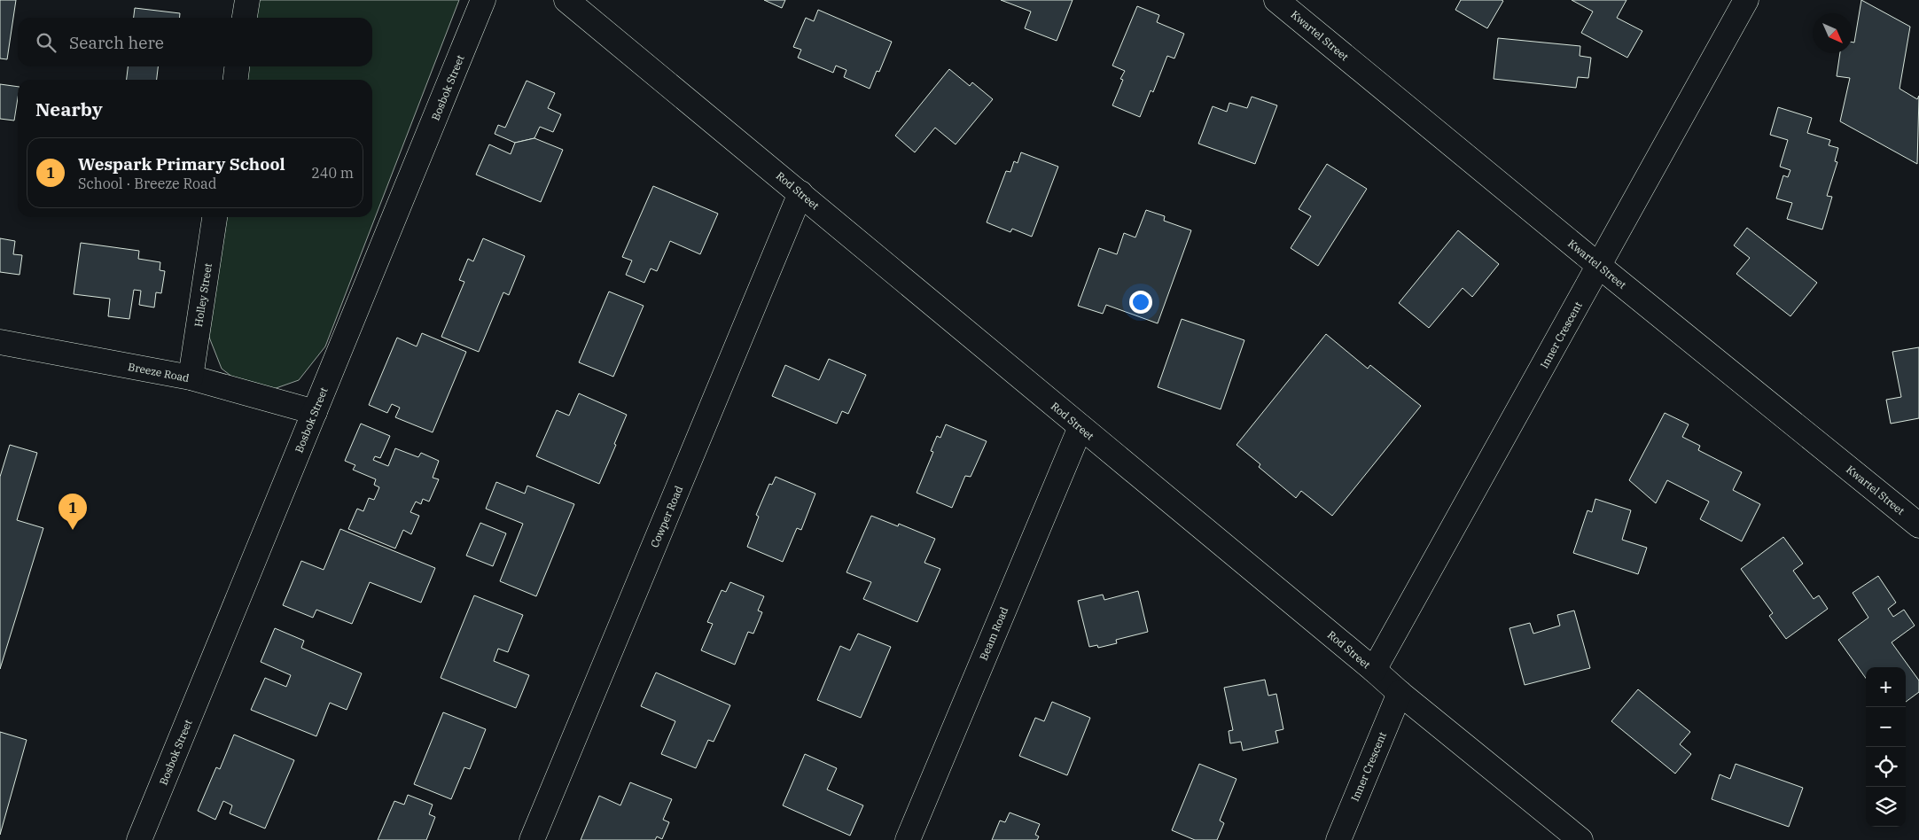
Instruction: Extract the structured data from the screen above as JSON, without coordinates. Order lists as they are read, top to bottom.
{
  "streets": {
    "street": [
      "Kwartel Street",
      "Bosbok Street",
      "Rod Street",
      "Holley Street",
      "Inner Crescent",
      "Breeze Road",
      "Cowper Road",
      "Beam Road"
    ]
  },
  "crossings": [
    ["Kwartel Street", "Inner Crescent"],
    ["Bosbok Street", "Breeze Road"],
    ["Rod Street", "Inner Crescent"],
    ["Rod Street", "Cowper Road"],
    ["Rod Street", "Beam Road"],
    ["Holley Street", "Breeze Road"]
  ],
  "north": "bottom right",
  "page": {
    "search": "Search here",
    "heading": "Nearby",
    "list": [
      {
        "mark": "1",
        "name": "Wespark Primary School",
        "note": "School · Breeze Road",
        "value": "240 m"
      }
    ],
    "pins": "1",
    "map_buttons": ["+", "−"]
  }
}
